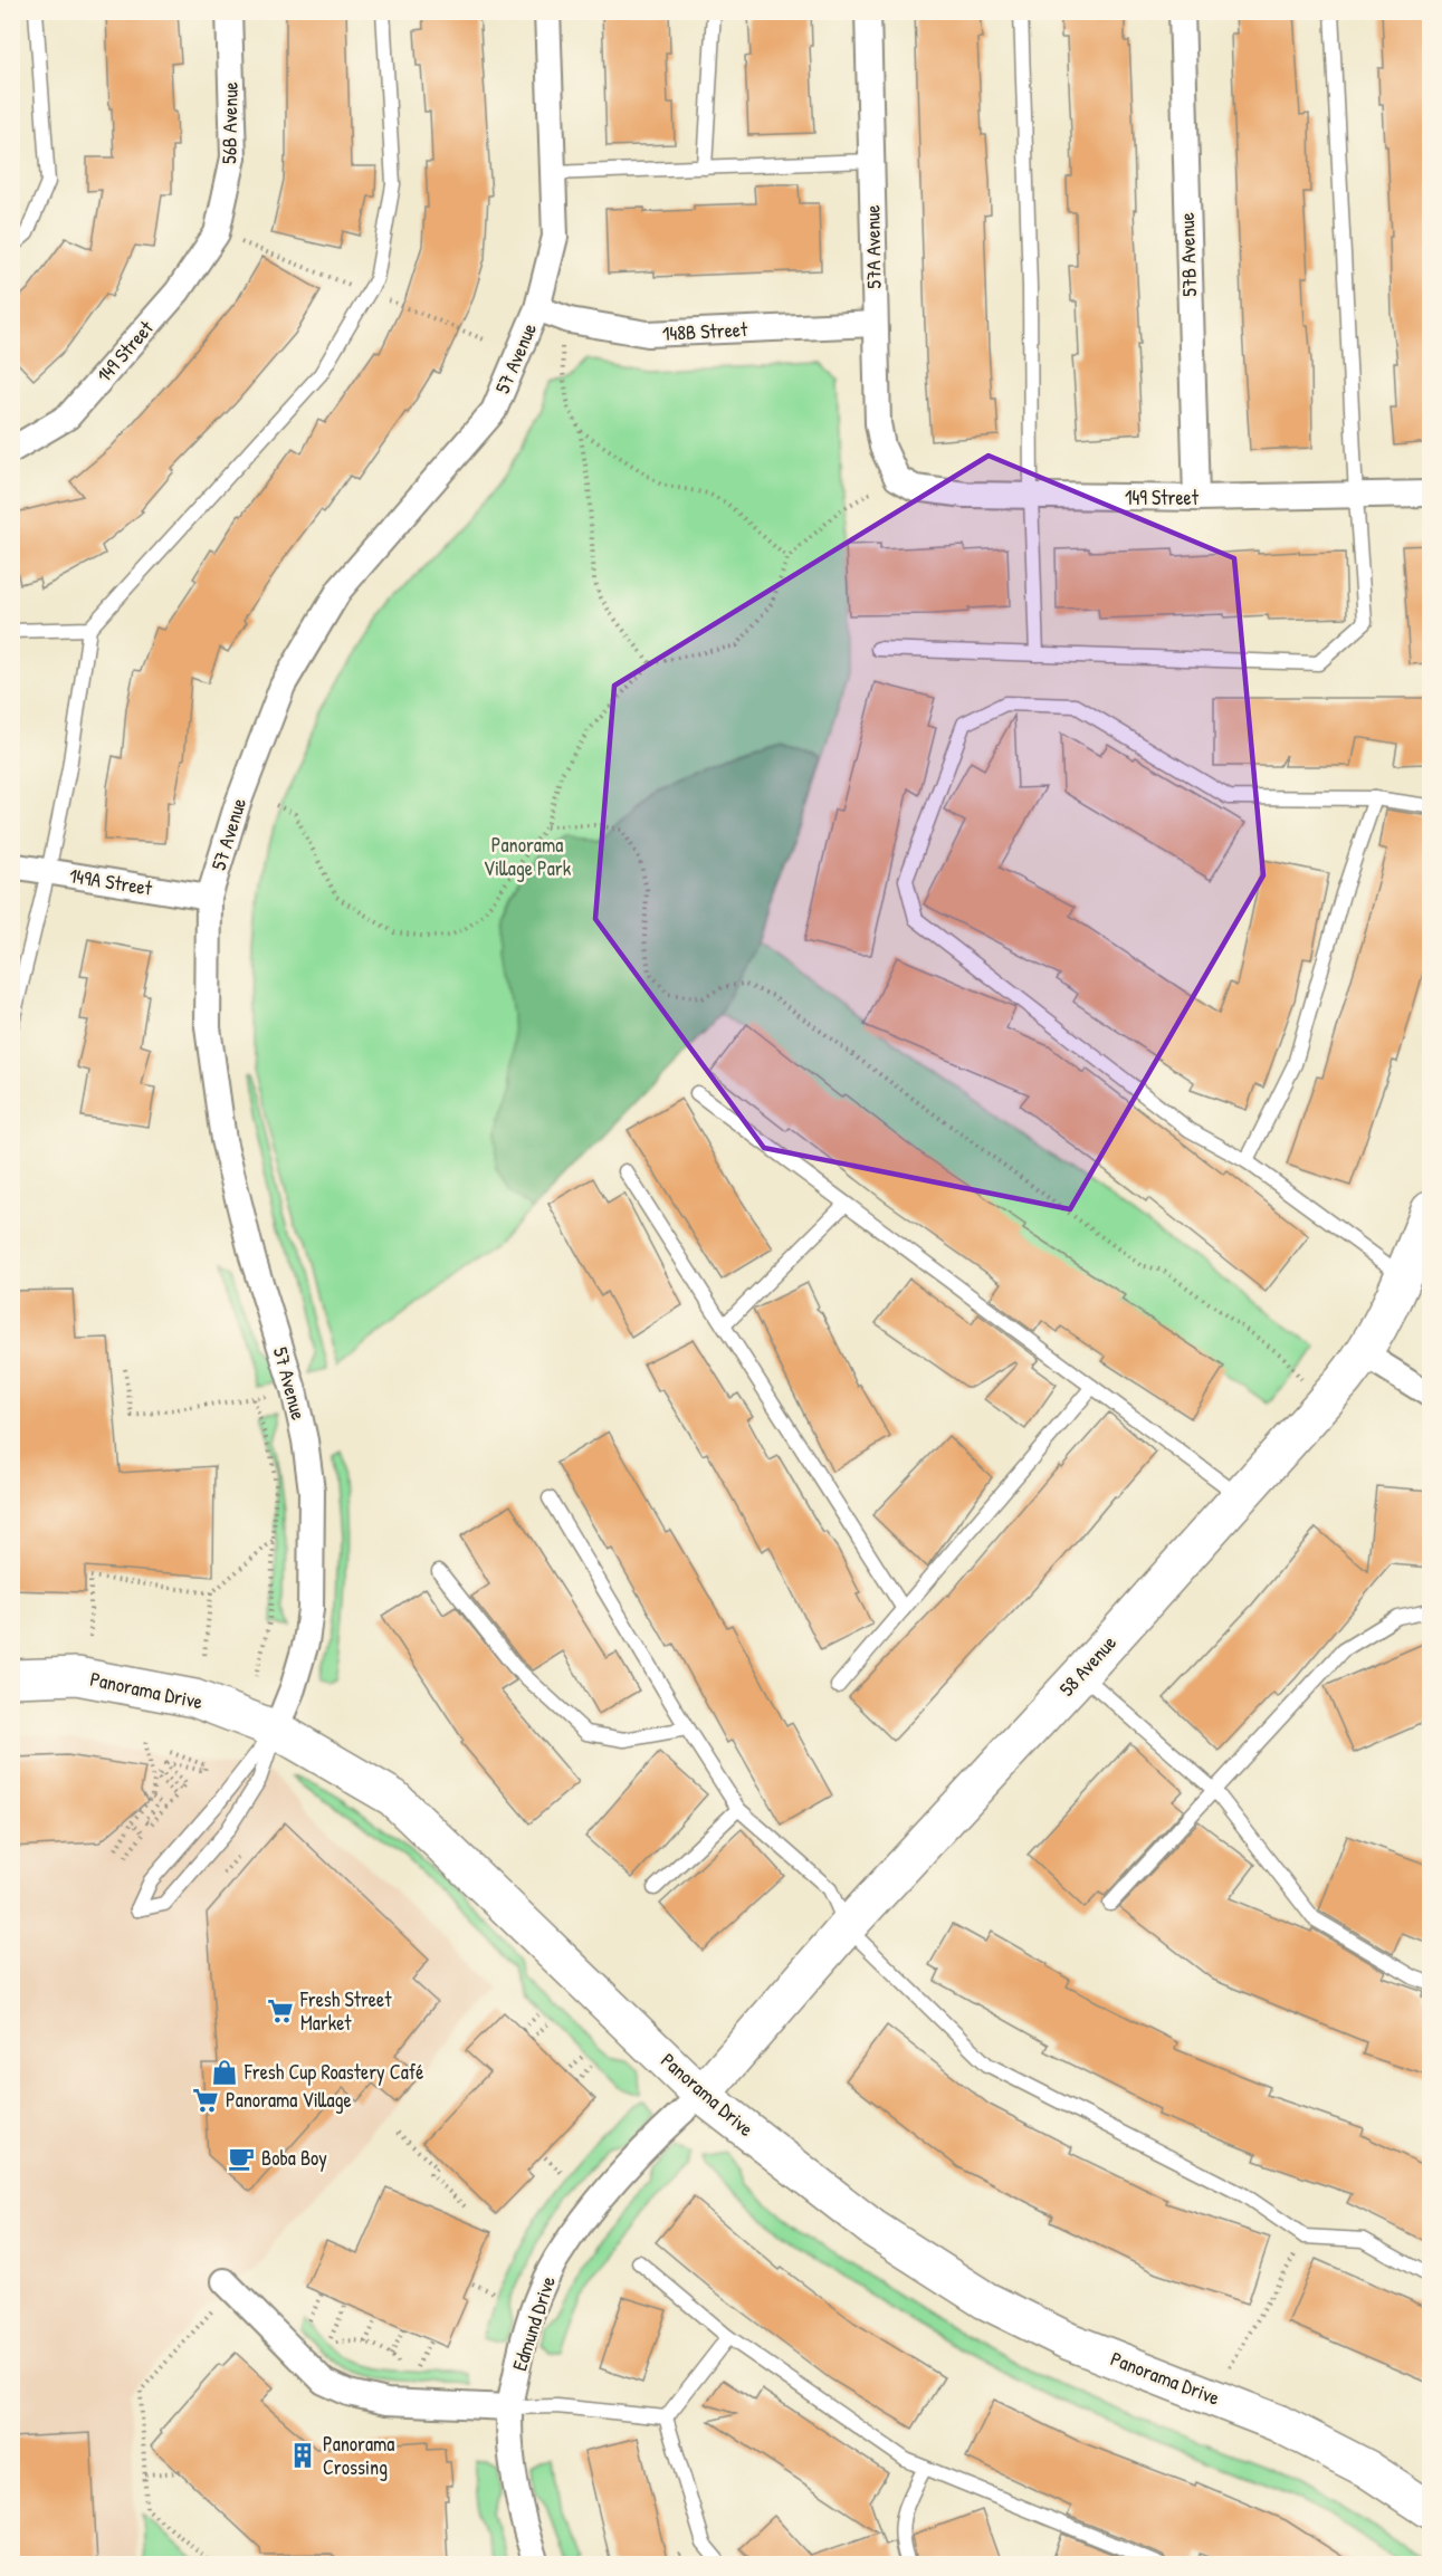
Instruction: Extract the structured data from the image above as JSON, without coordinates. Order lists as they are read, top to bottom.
{
  "streets": {
    "street": [
      "56B Avenue",
      "57A Avenue",
      "57B Avenue",
      "148B Street",
      "149 Street",
      "57 Avenue",
      "149A Street",
      "58 Avenue",
      "Panorama Drive",
      "Edmund Drive"
    ]
  },
  "crossings": [
    ["56B Avenue", "149 Street"],
    ["57A Avenue", "148B Street"],
    ["57A Avenue", "149 Street"],
    ["57B Avenue", "149 Street"],
    ["148B Street", "57 Avenue"],
    ["57 Avenue", "149A Street"],
    ["57 Avenue", "Panorama Drive"],
    ["58 Avenue", "Panorama Drive"],
    ["58 Avenue", "Edmund Drive"],
    ["Panorama Drive", "Edmund Drive"]
  ],
  "parks": ["Panorama Village Park"],
  "places": {
    "supermarket": ["Fresh Street Market", "Panorama Village"],
    "shop": ["Fresh Cup Roastery Café"],
    "cafe": ["Boba Boy"],
    "building": ["Panorama Crossing"]
  }
}
